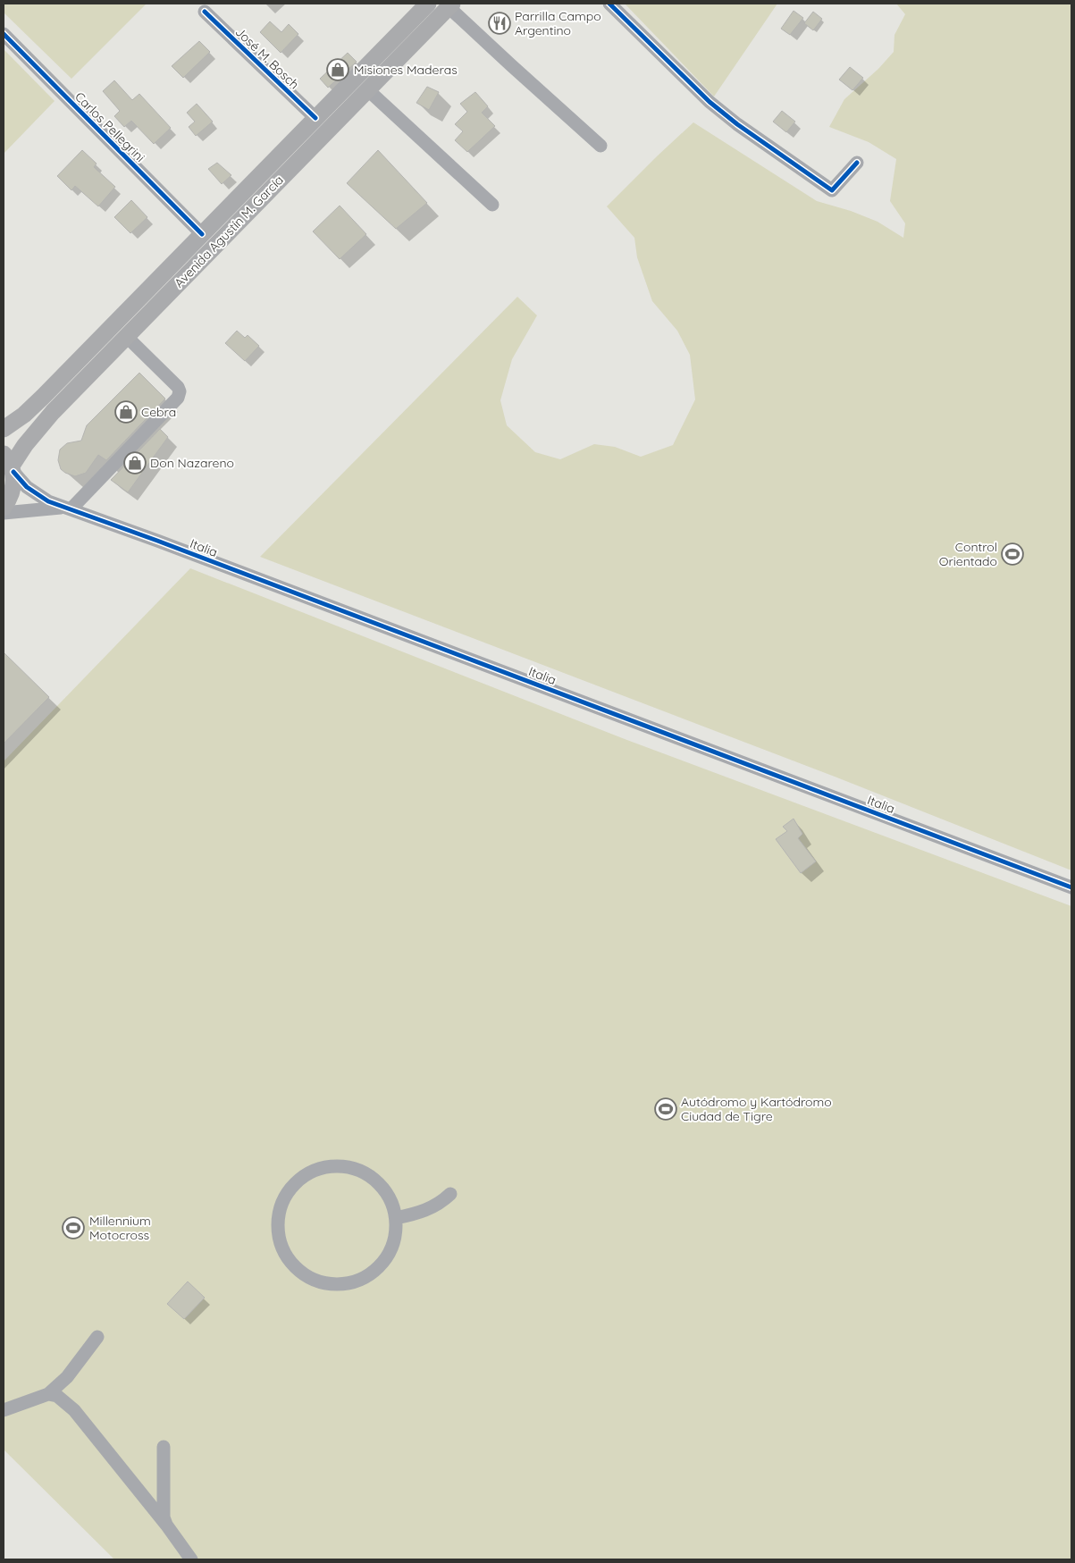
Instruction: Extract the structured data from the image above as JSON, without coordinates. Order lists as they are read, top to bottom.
{
  "streets": {
    "main road": ["Avenida Agustín M. García"],
    "street": ["José M. Bosch", "Carlos Pellegrini", "Italia"]
  },
  "crossings": [
    ["José M. Bosch", "Avenida Agustín M. García"],
    ["Carlos Pellegrini", "Avenida Agustín M. García"],
    ["Avenida Agustín M. García", "Italia"]
  ],
  "places": {
    "restaurant": ["Parrilla Campo Argentino"],
    "shop": ["Misiones Maderas", "Cebra", "Don Nazareno"],
    "sports": ["Control Orientado", "Autódromo y Kartódromo Ciudad de Tigre", "Millennium Motocross"]
  }
}
